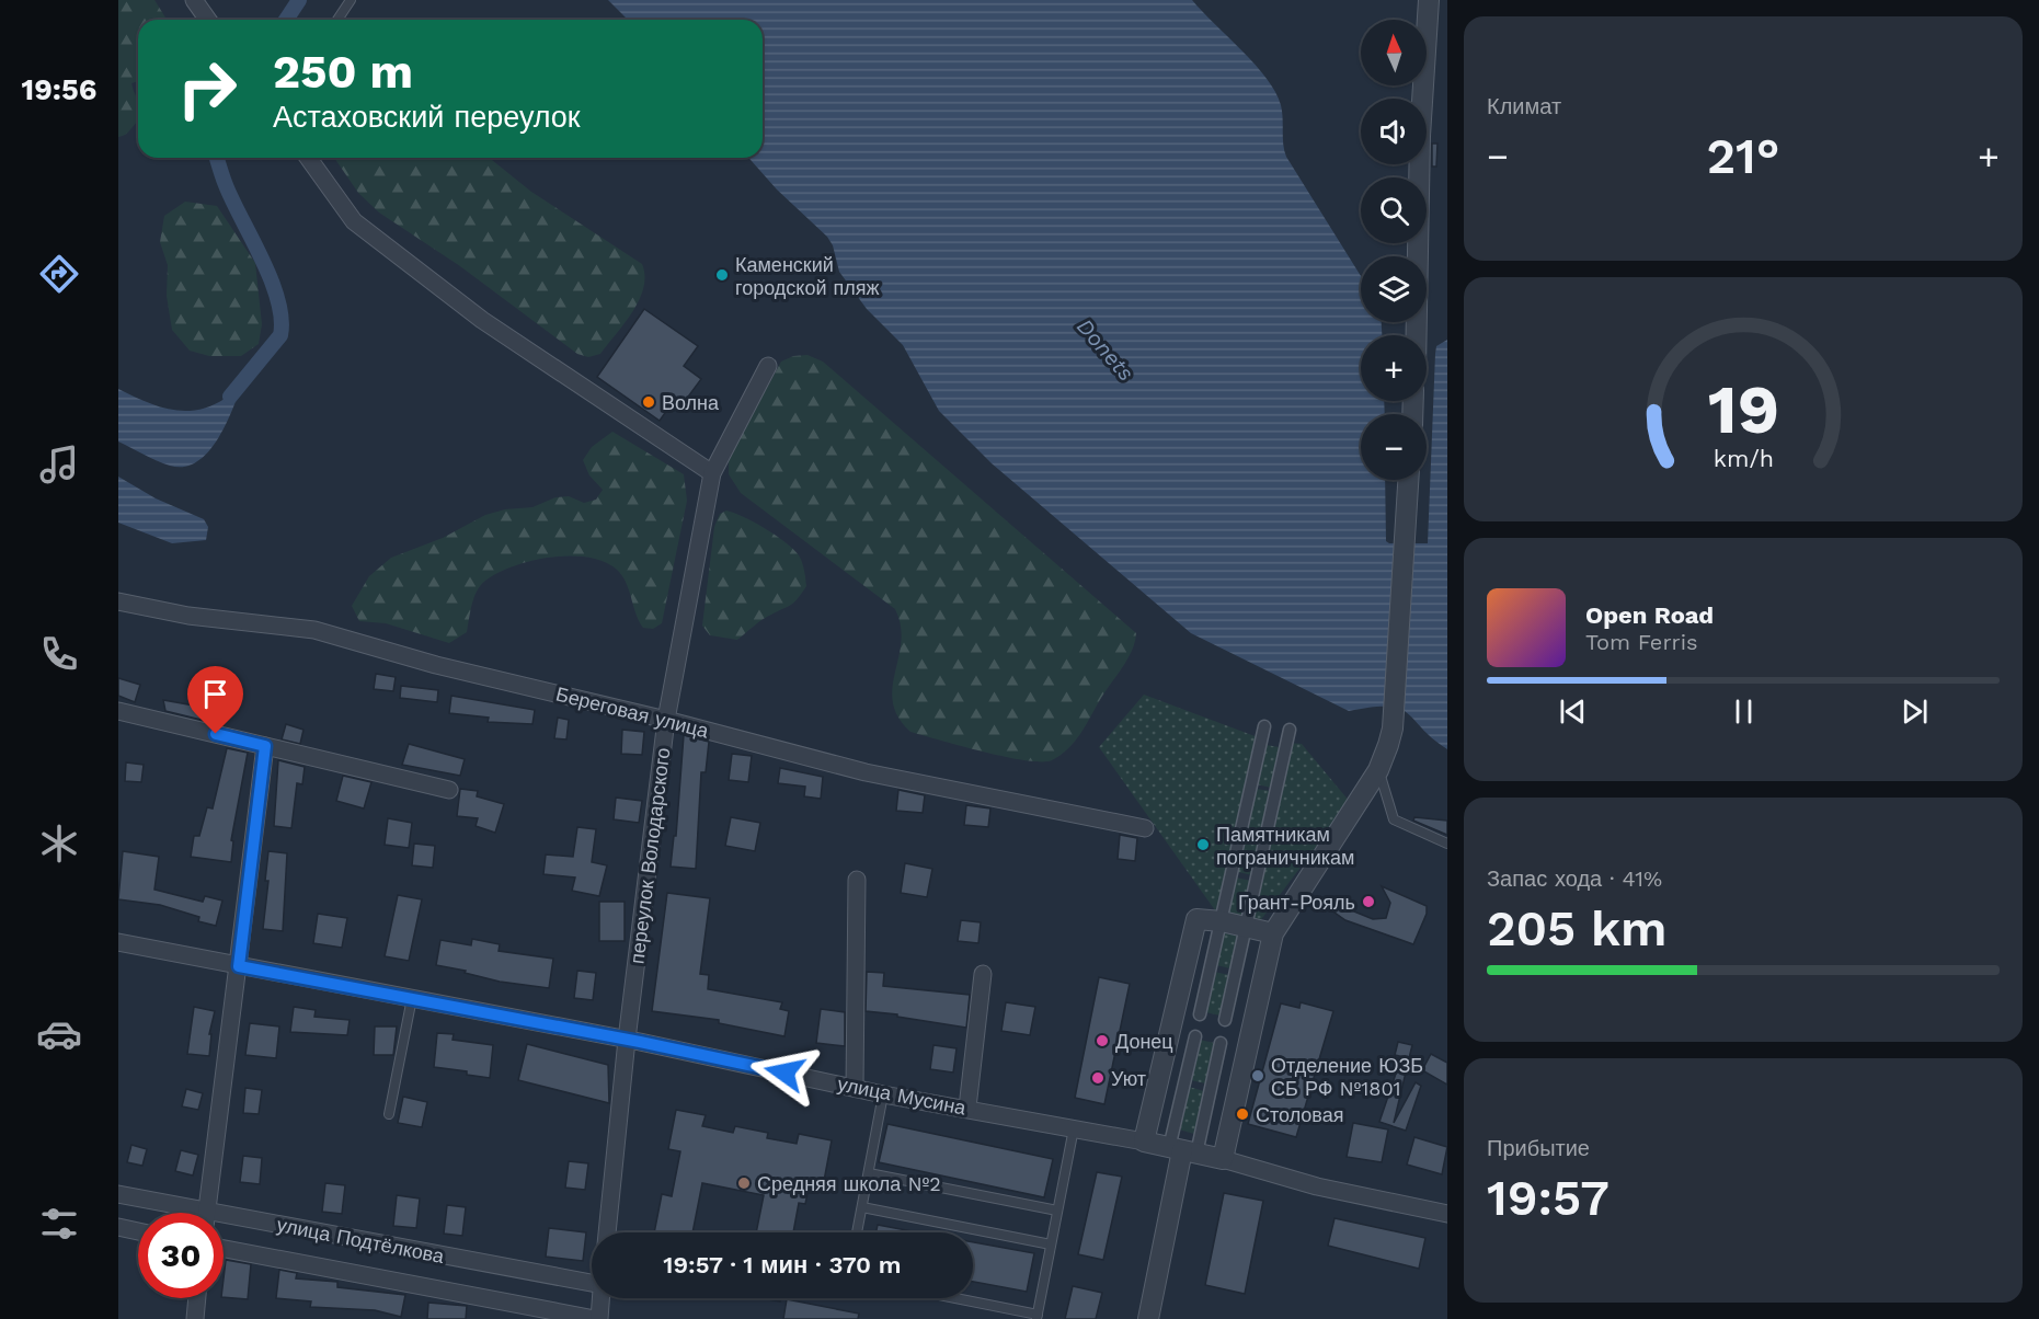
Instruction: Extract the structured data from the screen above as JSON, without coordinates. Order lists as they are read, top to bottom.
{
  "streets": {
    "street": [
      "Береговая улица",
      "переулок Володарского",
      "улица Мусина",
      "улица Подтёлкова"
    ]
  },
  "crossings": [
    ["Береговая улица", "переулок Володарского"],
    ["переулок Володарского", "улица Мусина"]
  ],
  "water": ["Donets"],
  "places": [
    "Каменский городской пляж",
    "Волна",
    "Памятникам пограничникам",
    "Грант-Рояль",
    "Донец",
    "Отделение ЮЗБ СБ РФ №1801",
    "Уют",
    "Столовая",
    "Средняя школа №2"
  ],
  "north": "top",
  "page": {
    "tabs": "19:56",
    "tile": [
      "Климат",
      ["Запас хода · 41%", "205 km"],
      ["Прибытие", "19:57"]
    ],
    "map_buttons": ["+", "−"],
    "turn": ["250 m", "Астаховский переулок"],
    "heat": ["−", "21°", "+"],
    "song": ["Open Road", "Tom Ferris"],
    "limit": "30",
    "trip": "19:57 · 1 мин · 370 m",
    "gauge": ["19", "km/h"]
  }
}
